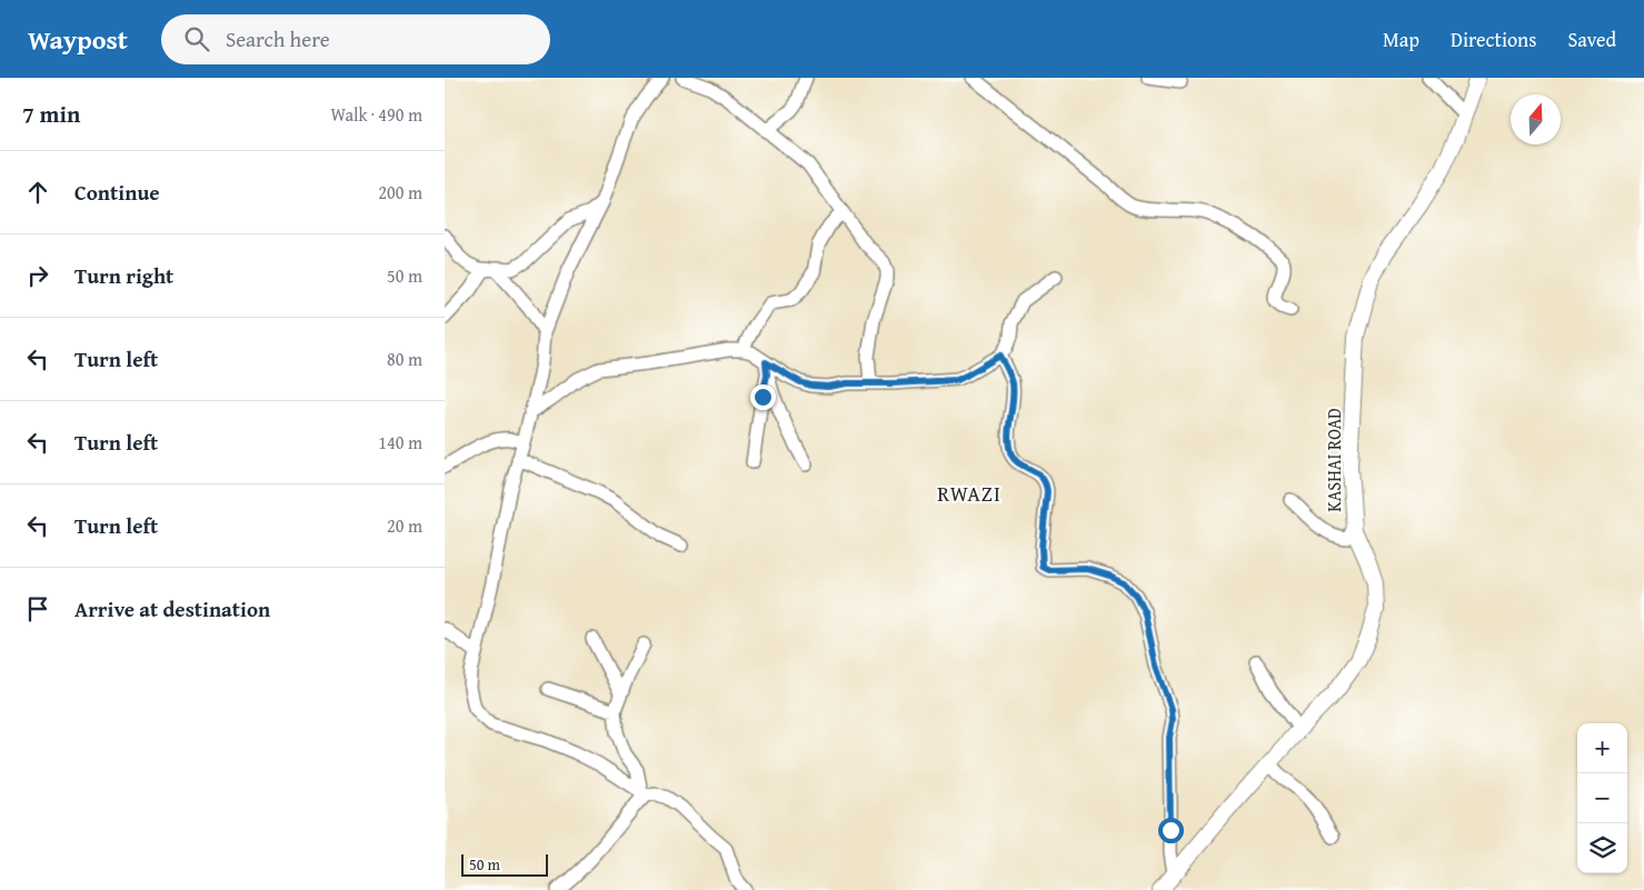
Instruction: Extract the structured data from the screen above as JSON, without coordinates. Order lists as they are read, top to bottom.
{
  "streets": {
    "street": ["KASHAI ROAD"]
  },
  "districts": ["RWAZI"],
  "scale_bar": "50 m",
  "north": "top",
  "page": {
    "header": "Waypost",
    "search": "Search here",
    "nav": ["Map", "Directions", "Saved"],
    "heading": ["7 min", "Walk · 490 m"],
    "list": [
      ["Continue", "200 m"],
      ["Turn right", "50 m"],
      ["Turn left", "80 m"],
      ["Turn left", "140 m"],
      ["Turn left", "20 m"],
      "Arrive at destination"
    ],
    "map_buttons": ["+", "−"],
    "scale": "50 m"
  }
}
